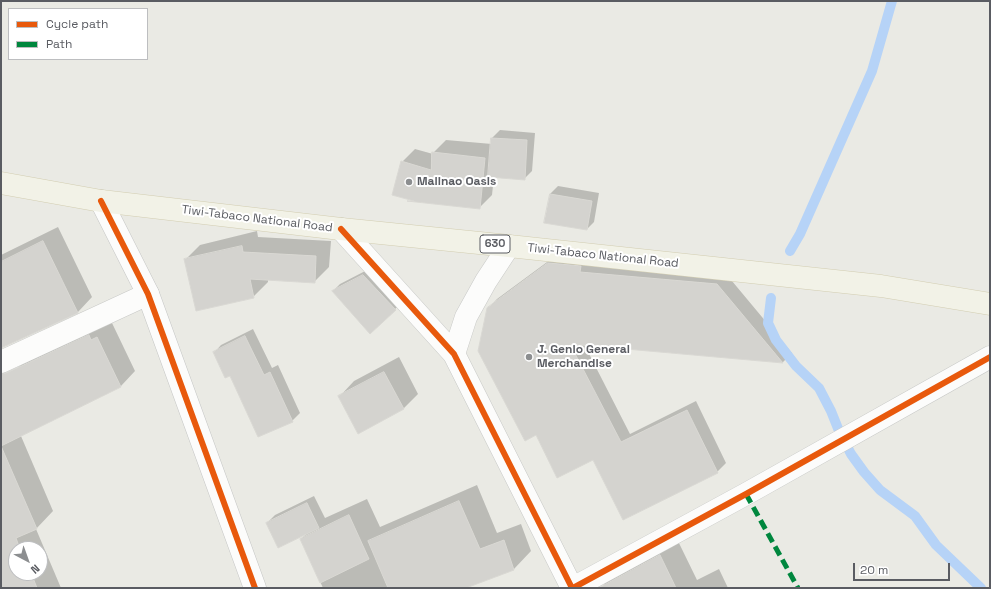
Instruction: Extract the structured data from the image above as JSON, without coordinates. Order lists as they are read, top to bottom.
{
  "streets": {
    "main road": ["Tiwi-Tabaco National Road", "630"]
  },
  "places": ["Malinao Oasis", "J. Genio General Merchandise"],
  "legend": ["Cycle path", "Path"],
  "scale_bar": "20 m",
  "north": "bottom right"
}
